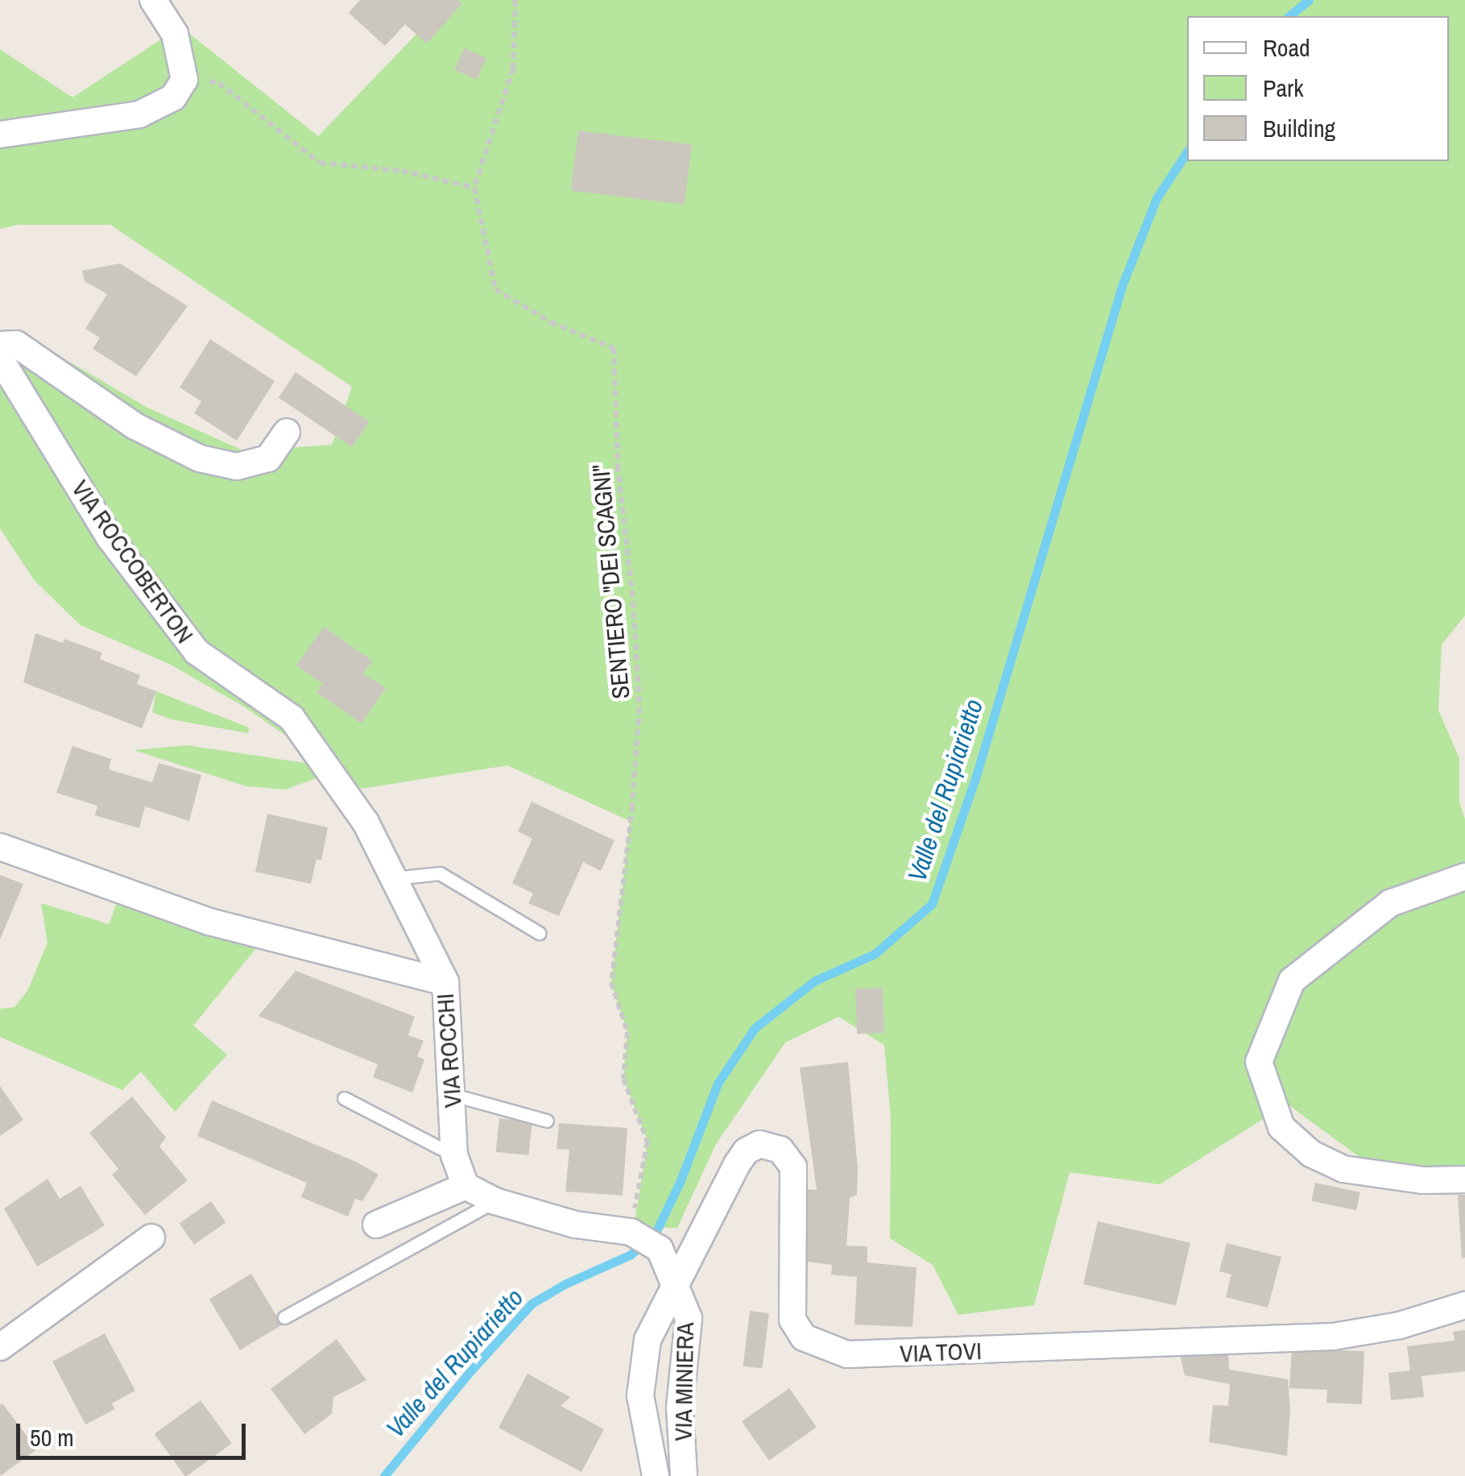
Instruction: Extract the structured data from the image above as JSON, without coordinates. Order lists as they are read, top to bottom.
{
  "streets": {
    "street": [
      "VIA ROCCOBERTON",
      "VIA ROCCHI",
      "VIA TOVI",
      "VIA MINIERA"
    ],
    "path": ["SENTIERO \"DEI SCAGNI\""]
  },
  "crossings": [
    ["VIA ROCCOBERTON", "VIA ROCCHI"],
    ["VIA TOVI", "VIA MINIERA"]
  ],
  "water": ["Valle del Rupiarietto"],
  "legend": ["Road", "Park", "Building"],
  "scale_bar": "50 m"
}
